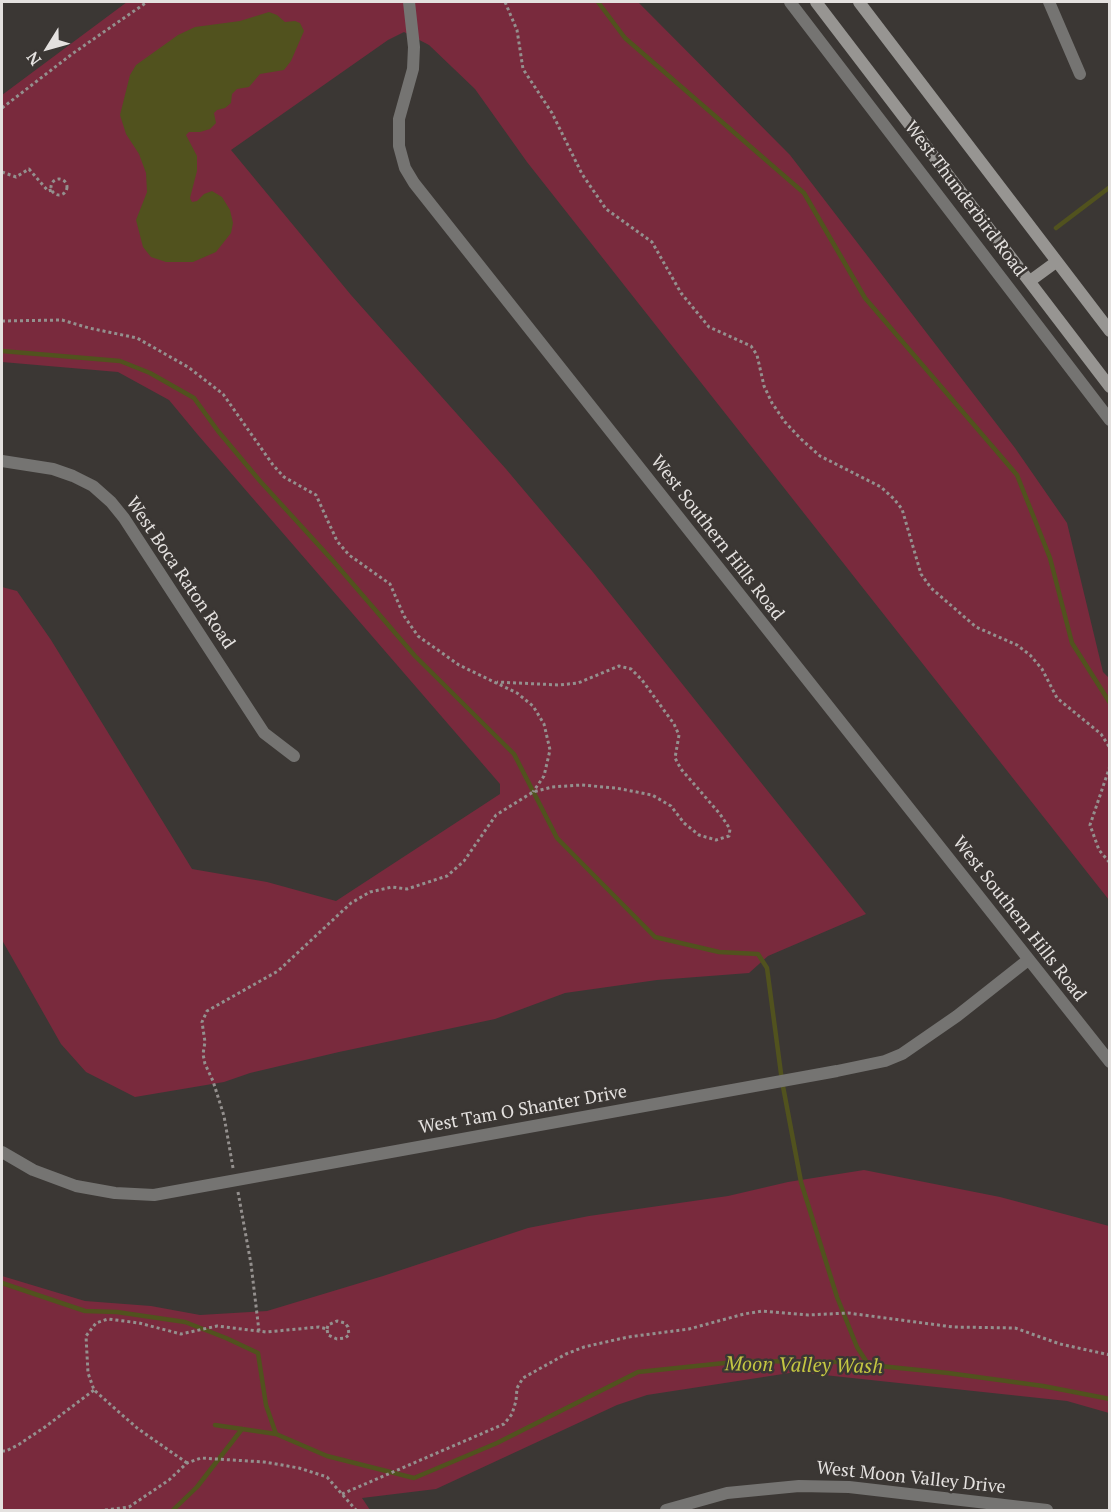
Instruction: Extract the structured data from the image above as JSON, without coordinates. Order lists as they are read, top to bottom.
{
  "streets": {
    "main road": ["West Thunderbird Road"],
    "street": [
      "West Southern Hills Road",
      "West Boca Raton Road",
      "West Tam O Shanter Drive",
      "West Moon Valley Drive"
    ]
  },
  "crossings": [
    ["West Southern Hills Road", "West Tam O Shanter Drive"]
  ],
  "water": ["Moon Valley Wash"],
  "north": "bottom left"
}
